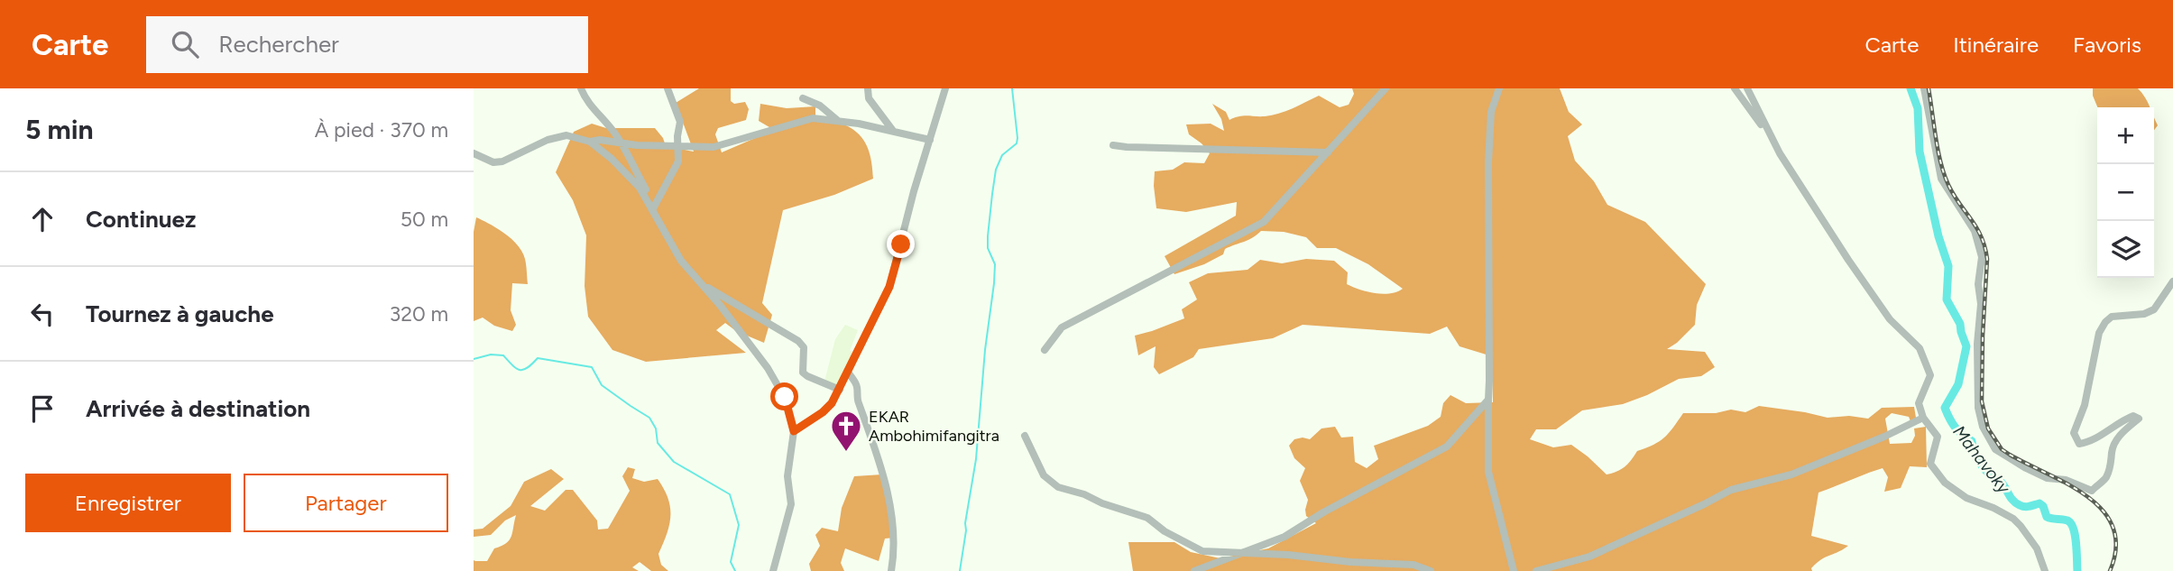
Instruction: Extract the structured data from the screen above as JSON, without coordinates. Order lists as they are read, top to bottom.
{
  "water": ["Mahavoky"],
  "places": {
    "church": ["EKAR Ambohimifangitra"]
  },
  "page": {
    "header": "Carte",
    "search": "Rechercher",
    "nav": ["Carte", "Itinéraire", "Favoris"],
    "heading": ["5 min", "À pied · 370 m"],
    "map_buttons": ["+", "−"],
    "list": [
      ["Continuez", "50 m"],
      ["Tournez à gauche", "320 m"],
      "Arrivée à destination"
    ],
    "buttons": ["Enregistrer", "Partager"]
  }
}
